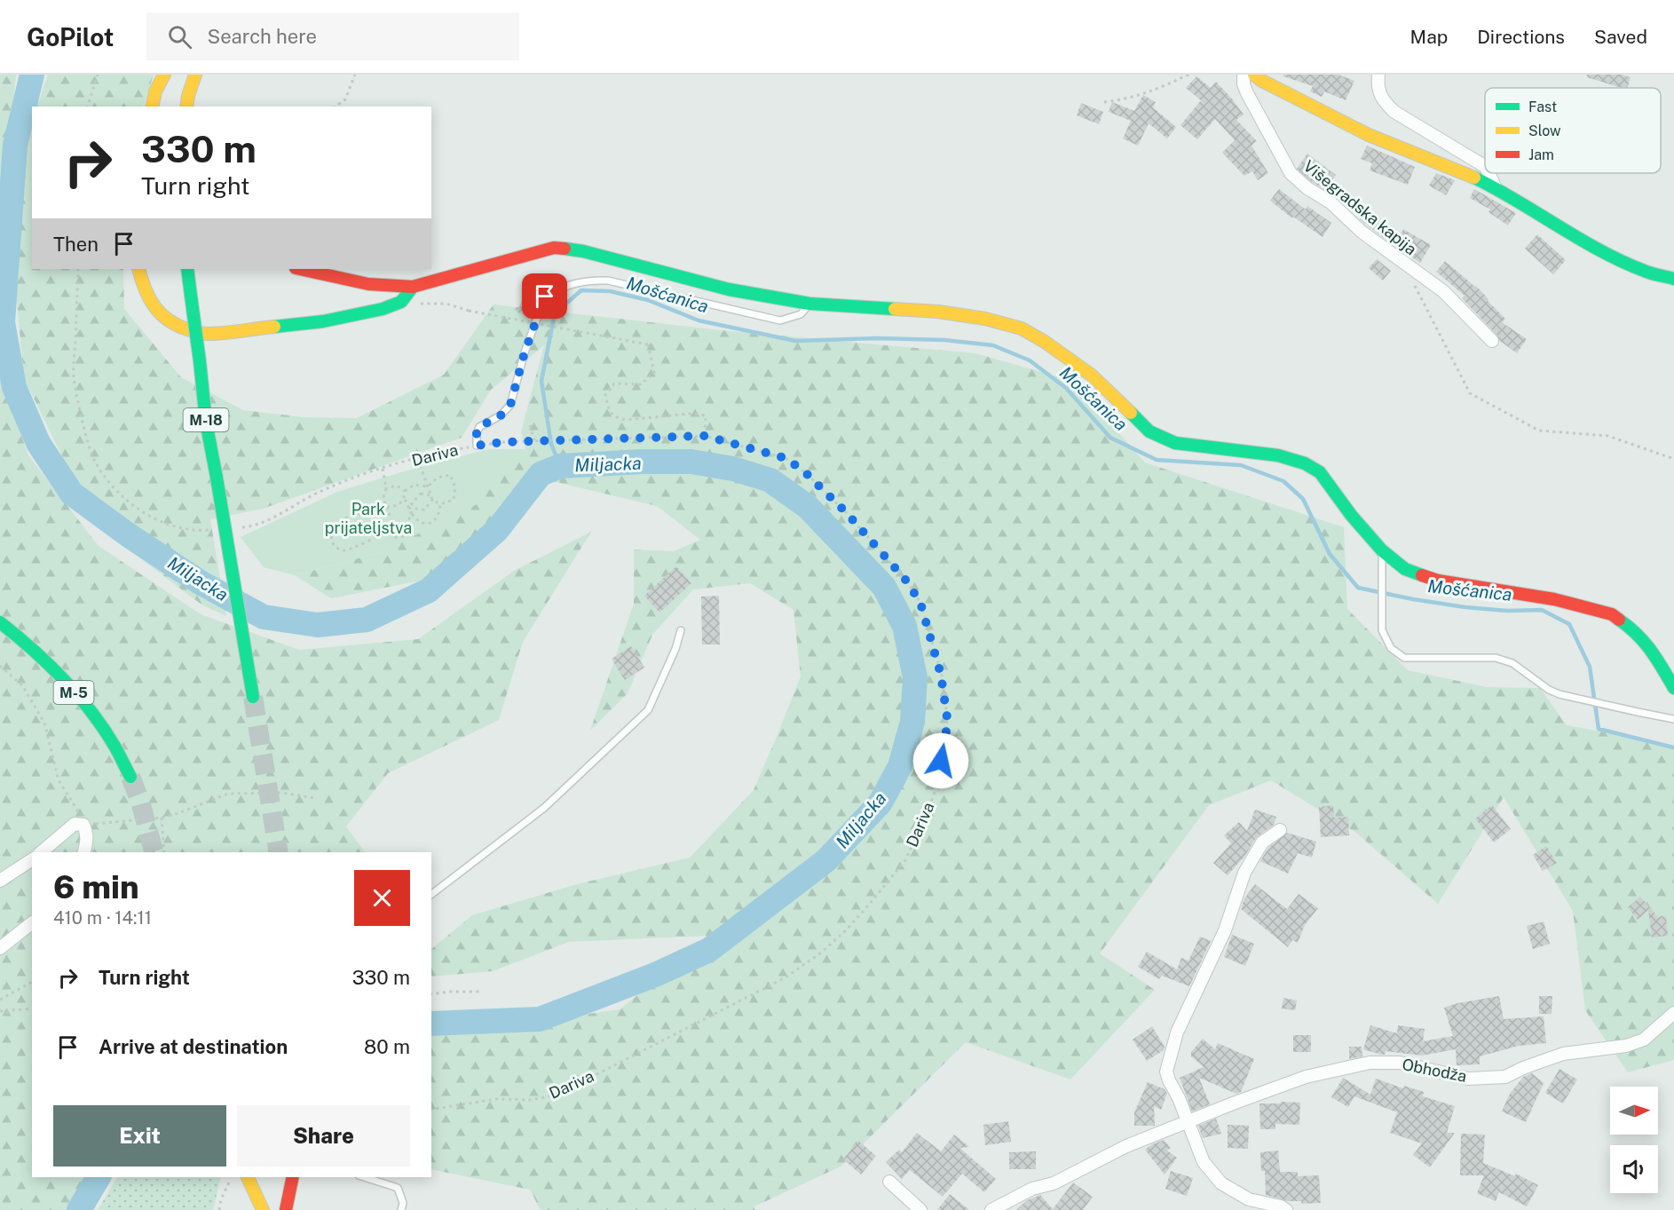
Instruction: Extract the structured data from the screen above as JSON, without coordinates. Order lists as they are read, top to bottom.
{
  "streets": {
    "main road": ["M-18", "M-5"],
    "street": ["Višegradska kapija", "Obhodža"],
    "path": ["Dariva"]
  },
  "water": ["Mošćanica", "Miljacka"],
  "parks": ["Park prijateljstva"],
  "legend": ["Fast", "Slow", "Jam"],
  "north": "right",
  "page": {
    "header": "GoPilot",
    "search": "Search here",
    "nav": ["Map", "Directions", "Saved"],
    "turn": ["330 m", "Turn right"],
    "then": "Then",
    "heading": ["6 min", "410 m · 14:11"],
    "list": [
      {
        "name": "Turn right",
        "value": "330 m"
      },
      {
        "name": "Arrive at destination",
        "value": "80 m"
      }
    ],
    "buttons": ["Exit", "Share"]
  }
}
